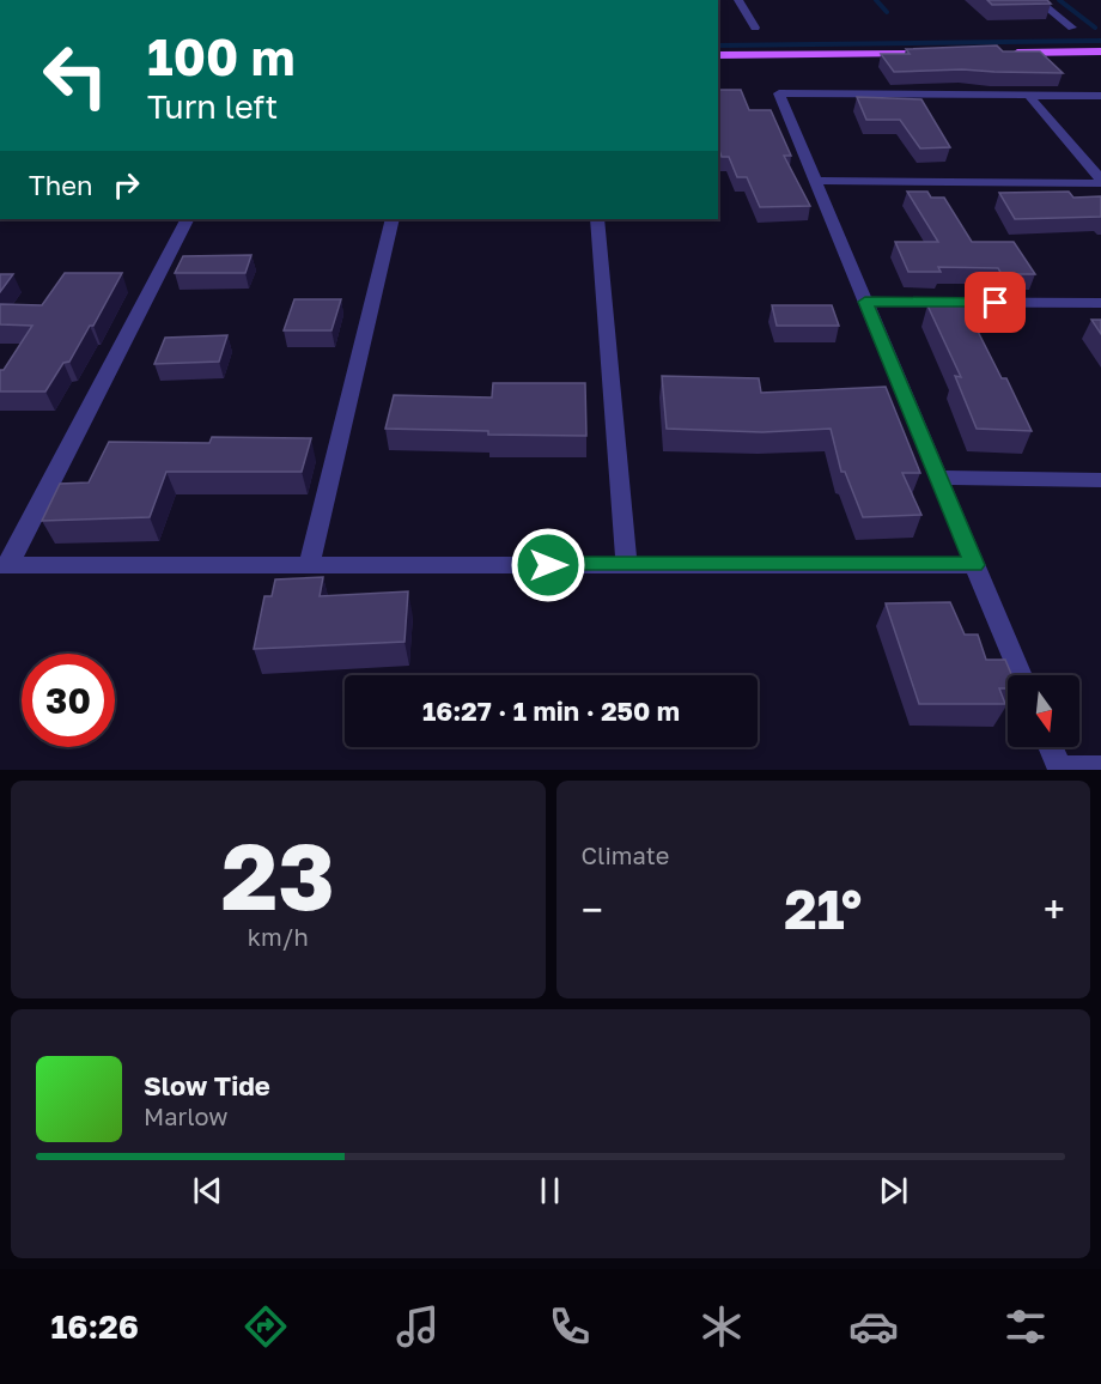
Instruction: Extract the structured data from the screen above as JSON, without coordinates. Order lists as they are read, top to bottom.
{
  "north": "bottom",
  "page": {
    "turn": ["100 m", "Turn left"],
    "then": "Then",
    "limit": "30",
    "trip": "16:27 · 1 min · 250 m",
    "tile": [
      ["23", "km/h"],
      "Climate"
    ],
    "heat": ["−", "21°", "+"],
    "song": ["Slow Tide", "Marlow"],
    "tabs": "16:26"
  }
}
